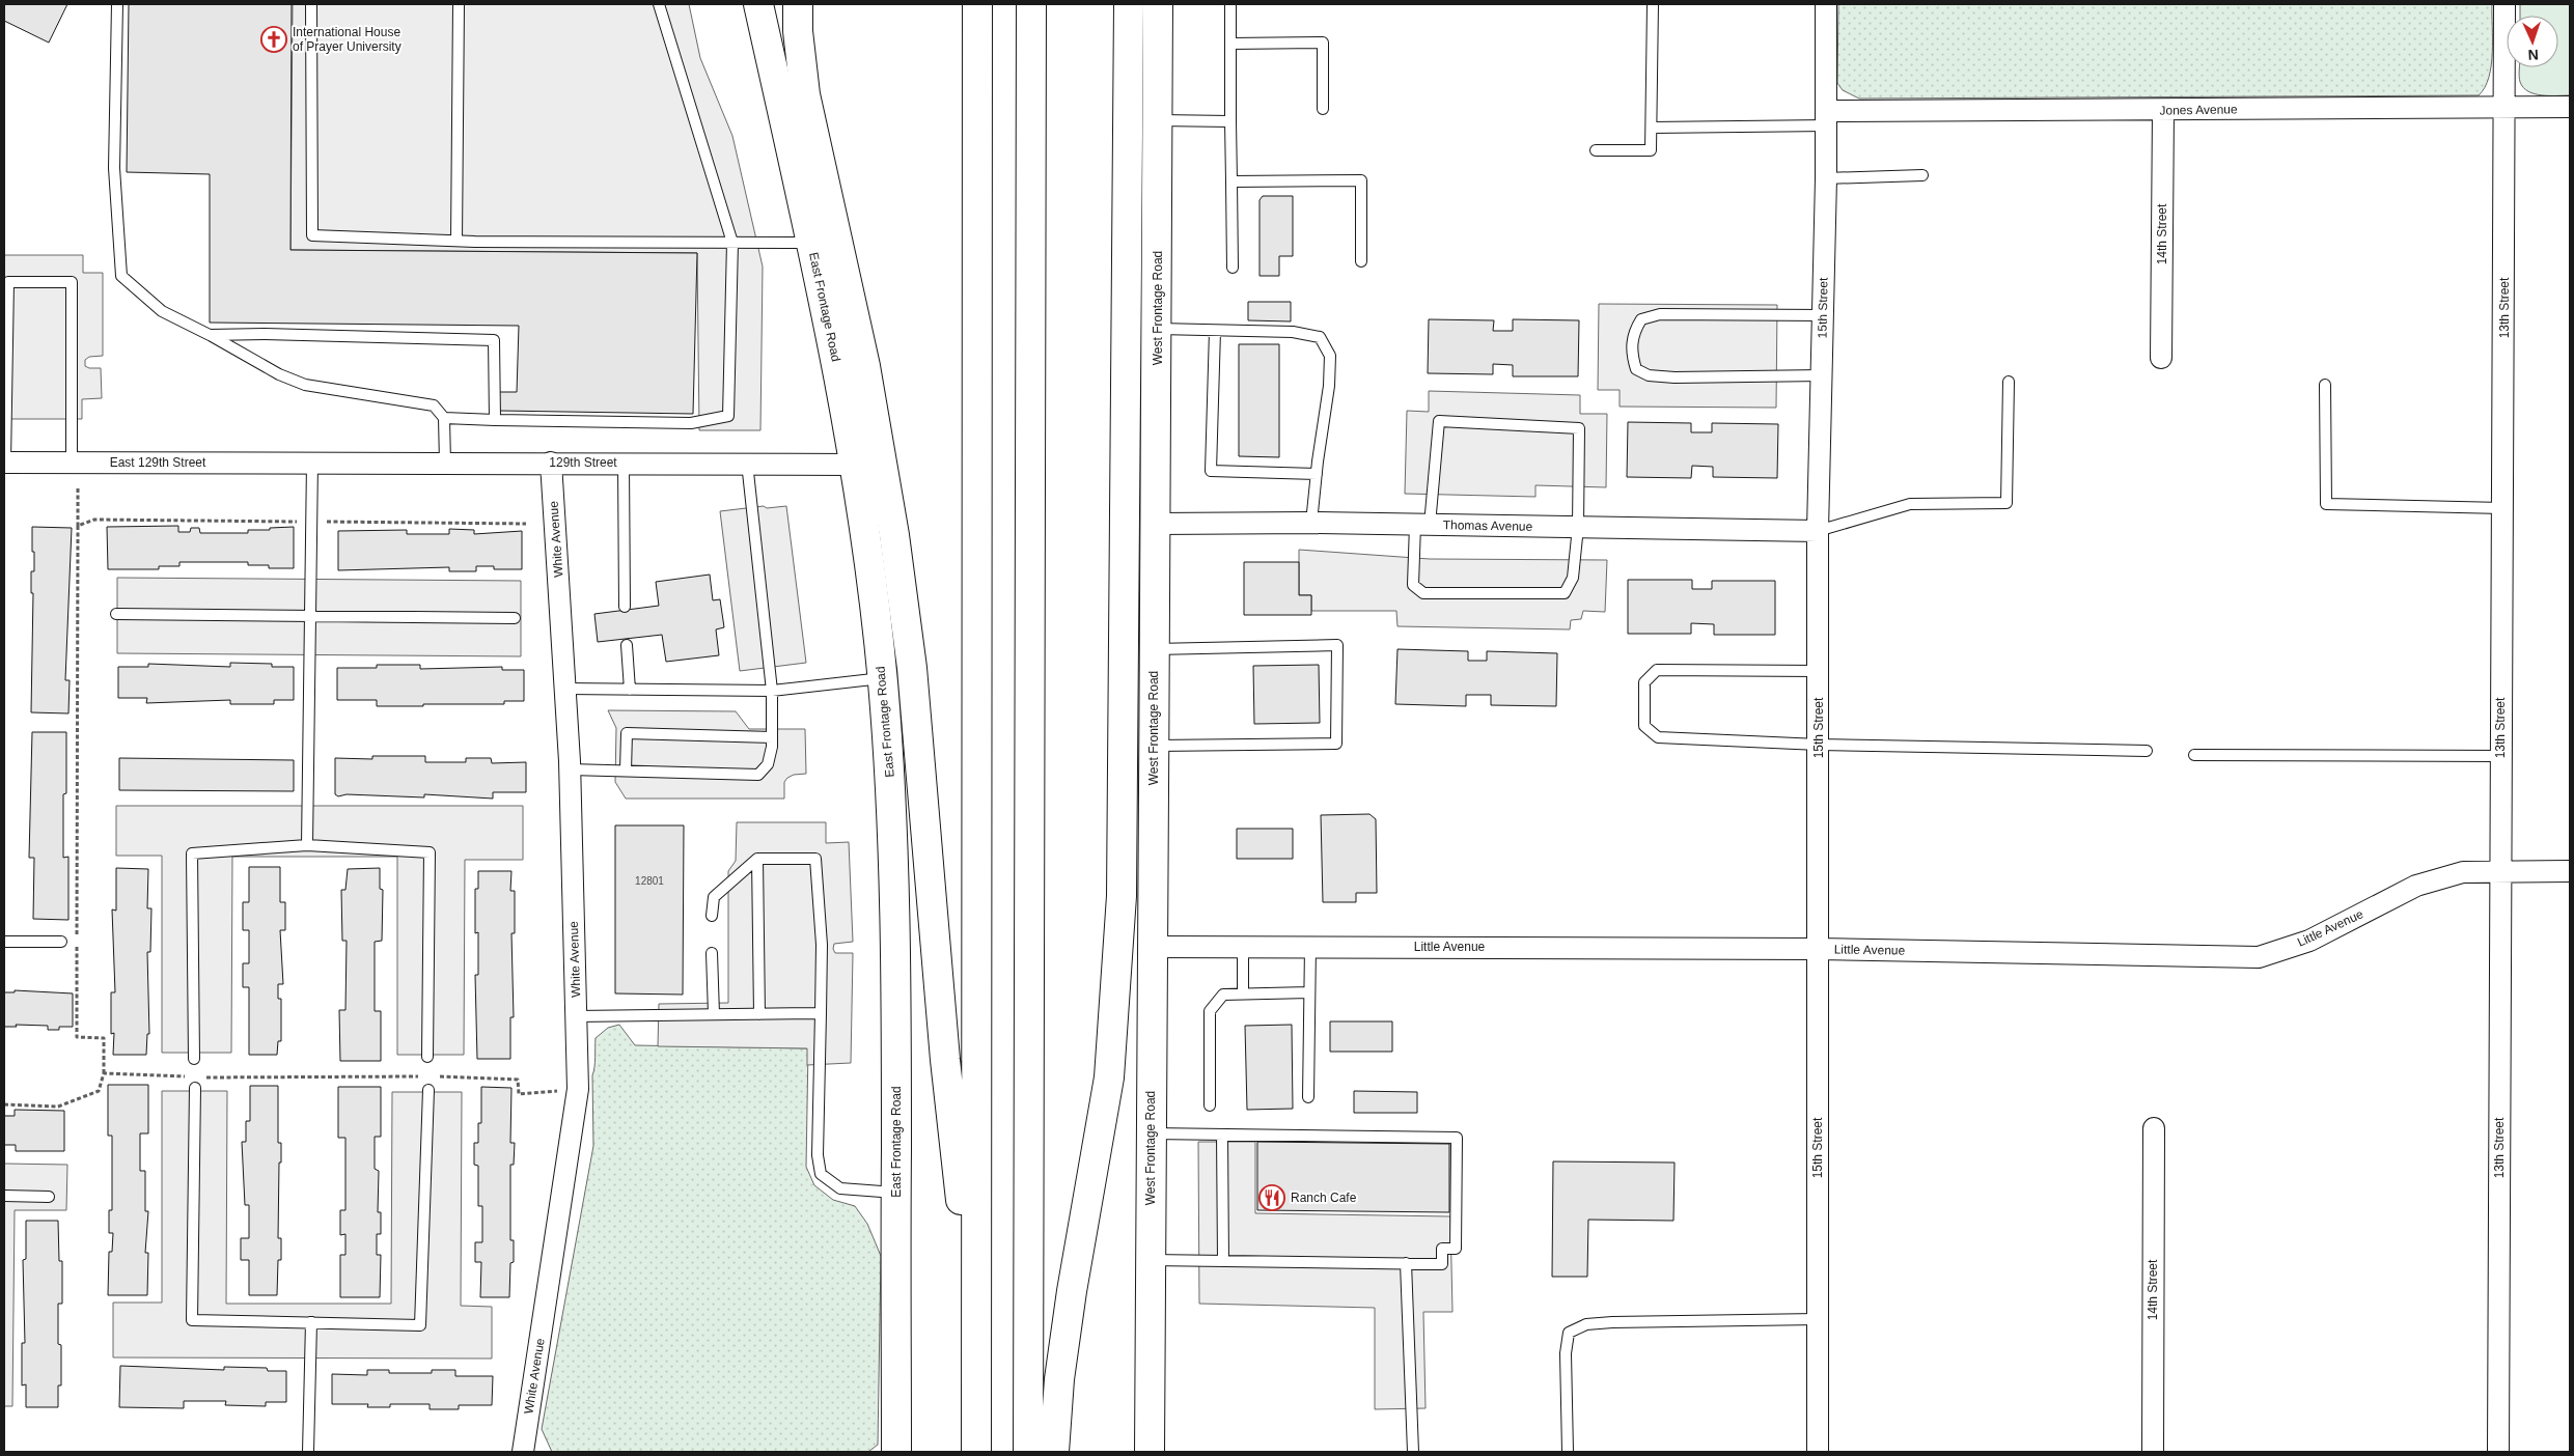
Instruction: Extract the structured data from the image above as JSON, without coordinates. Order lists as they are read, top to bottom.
{
  "streets": {
    "main road": ["East Frontage Road", "West Frontage Road"],
    "street": [
      "Jones Avenue",
      "14th Street",
      "15th Street",
      "13th Street",
      "East 129th Street",
      "129th Street",
      "Thomas Avenue",
      "White Avenue",
      "Little Avenue"
    ]
  },
  "crossings": [
    ["Jones Avenue", "14th Street"],
    ["Jones Avenue", "15th Street"],
    ["Jones Avenue", "13th Street"],
    ["East Frontage Road", "129th Street"],
    ["West Frontage Road", "Thomas Avenue"],
    ["West Frontage Road", "Little Avenue"],
    ["15th Street", "Thomas Avenue"],
    ["15th Street", "Little Avenue"],
    ["13th Street", "Little Avenue"],
    ["East 129th Street", "129th Street"],
    ["129th Street", "White Avenue"]
  ],
  "places": {
    "church": ["International House of Prayer University"],
    "restaurant": ["Ranch Cafe"]
  },
  "house_numbers": ["12801"],
  "north": "bottom"
}
